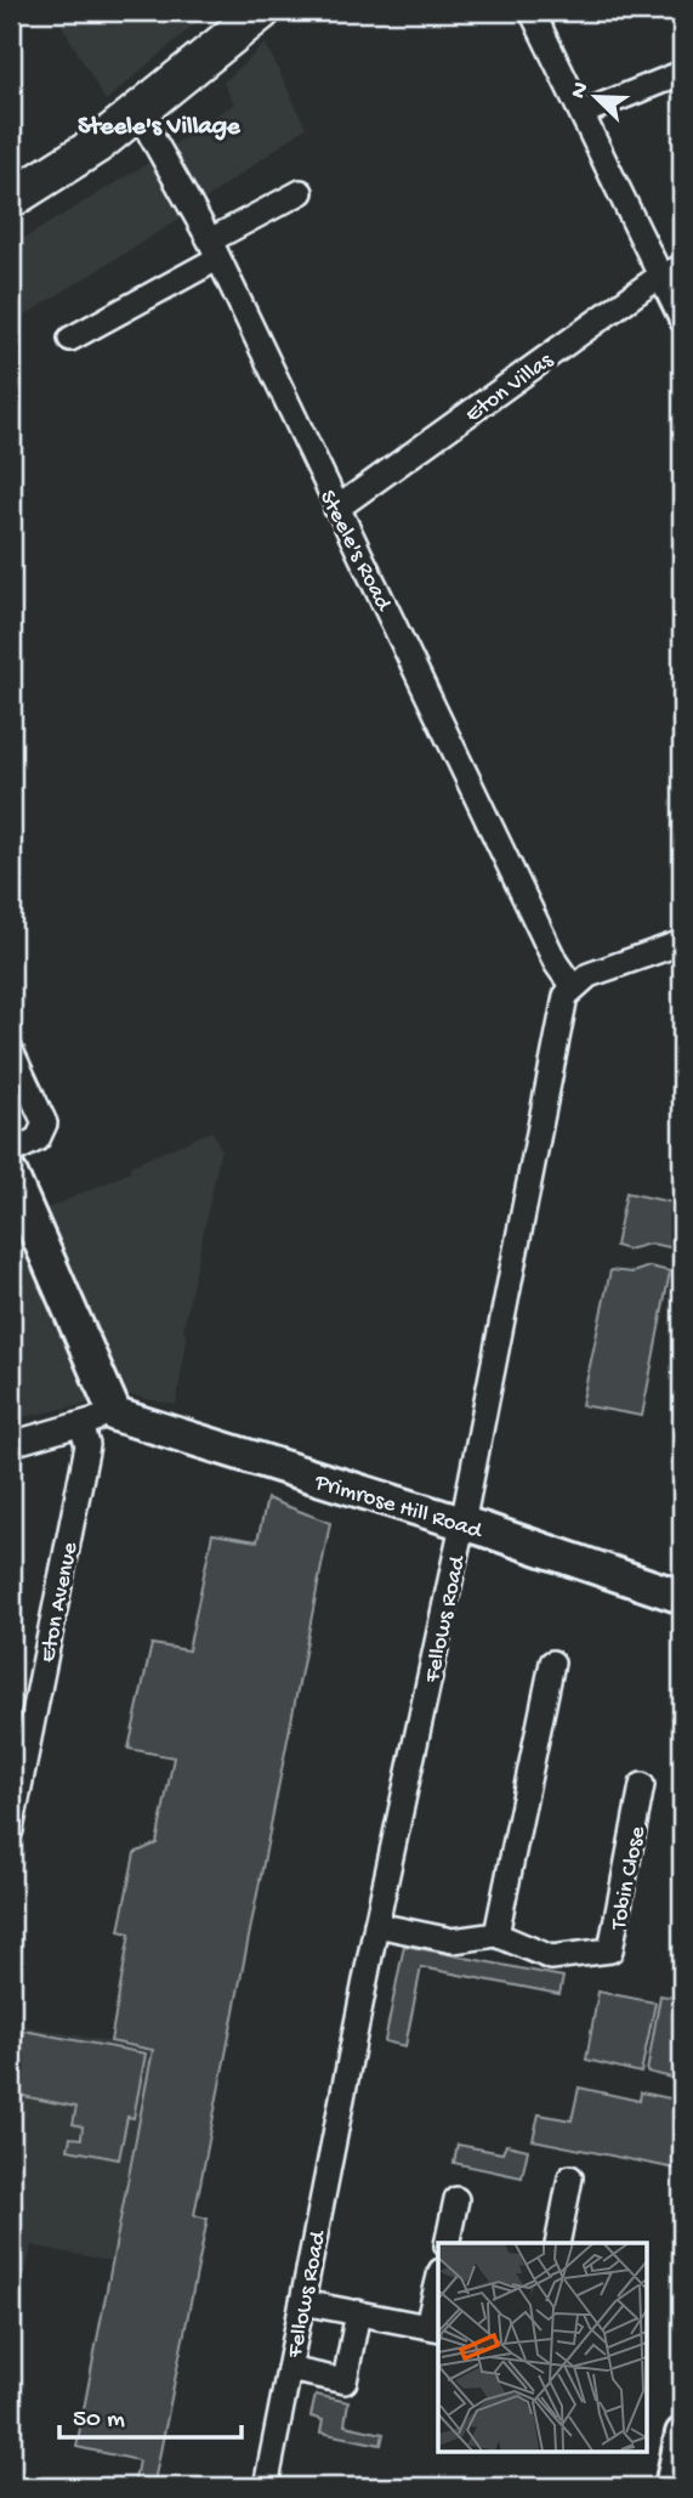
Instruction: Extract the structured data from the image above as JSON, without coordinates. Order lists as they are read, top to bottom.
{
  "streets": {
    "street": [
      "Eton Villas",
      "Steele's Road",
      "Primrose Hill Road",
      "Eton Avenue",
      "Fellows Road",
      "Tobin Close"
    ]
  },
  "crossings": [
    ["Eton Villas", "Steele's Road"],
    ["Steele's Road", "Fellows Road"],
    ["Primrose Hill Road", "Fellows Road"]
  ],
  "districts": ["Steele's Village"],
  "scale_bar": "50 m",
  "north": "top left"
}
